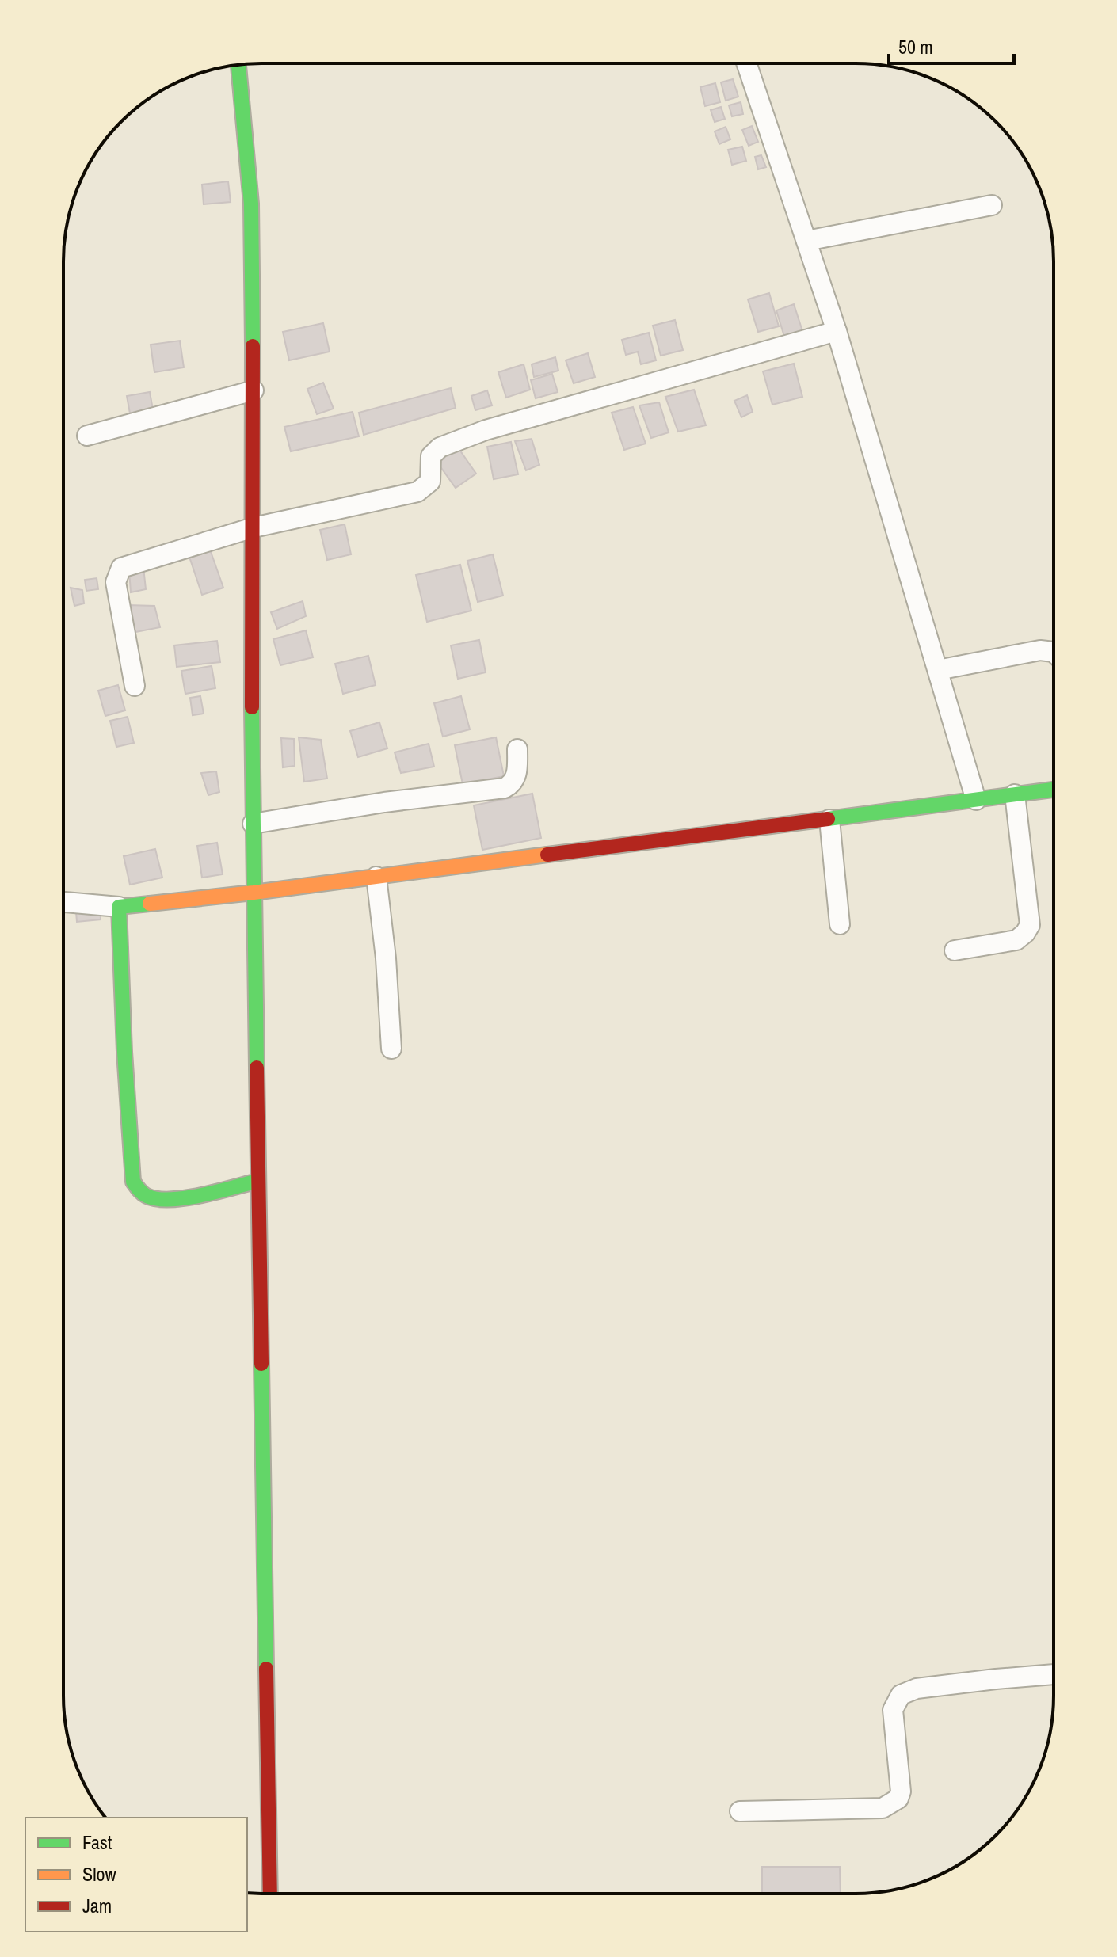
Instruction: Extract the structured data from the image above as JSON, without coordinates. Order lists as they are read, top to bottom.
{
  "legend": ["Fast", "Slow", "Jam"],
  "scale_bar": "50 m"
}
